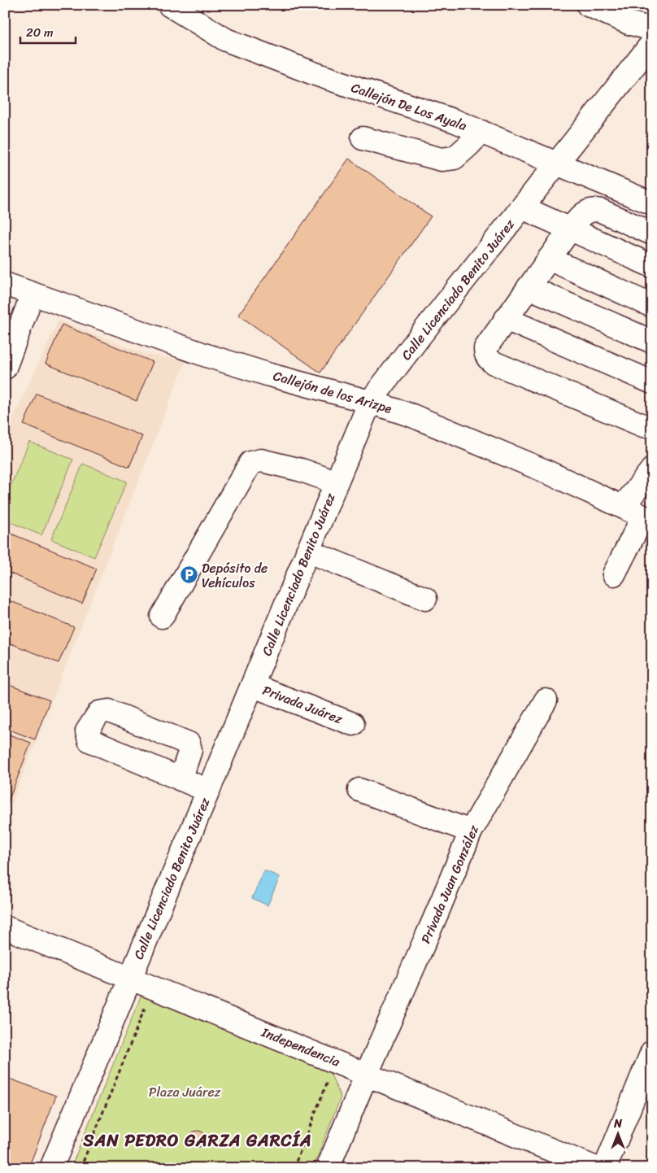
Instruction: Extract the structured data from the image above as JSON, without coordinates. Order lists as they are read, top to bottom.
{
  "streets": {
    "street": [
      "Callejón De Los Ayala",
      "Calle Licenciado Benito Juárez",
      "Callejón de los Arizpe",
      "Privada Juárez",
      "Privada Juan González",
      "Independencia"
    ]
  },
  "crossings": [
    ["Callejón De Los Ayala", "Calle Licenciado Benito Juárez"],
    ["Calle Licenciado Benito Juárez", "Callejón de los Arizpe"],
    ["Calle Licenciado Benito Juárez", "Privada Juárez"],
    ["Calle Licenciado Benito Juárez", "Independencia"],
    ["Privada Juan González", "Independencia"]
  ],
  "districts": ["SAN PEDRO GARZA GARCÍA"],
  "parks": ["Plaza Juárez"],
  "places": {
    "parking": ["Depósito de Vehículos"]
  },
  "scale_bar": "20 m",
  "north": "top"
}
